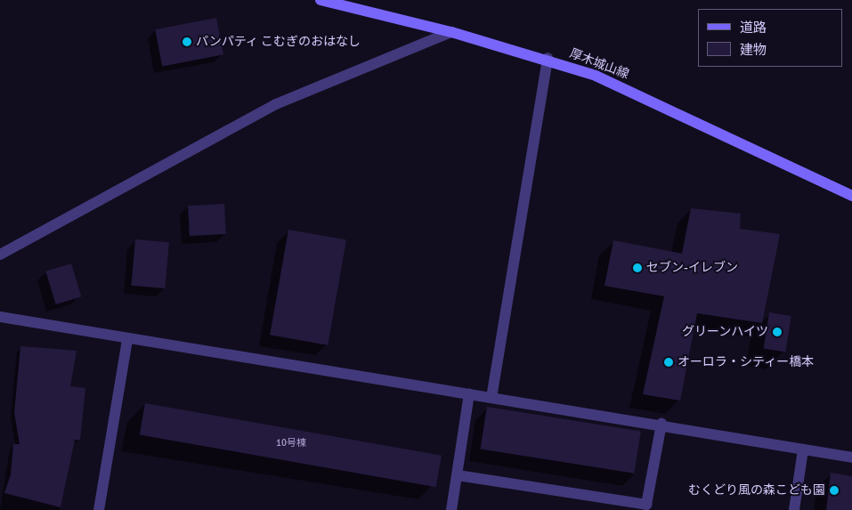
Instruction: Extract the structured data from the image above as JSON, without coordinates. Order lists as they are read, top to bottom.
{
  "streets": {
    "main road": ["厚木城山線"]
  },
  "places": [
    "パンパティ こむぎのおはなし",
    "セブン-イレブン",
    "グリーンハイツ",
    "オーロラ・シティー橋本",
    "むくどり風の森こども園"
  ],
  "house_numbers": ["10号棟"],
  "legend": ["道路", "建物"]
}
